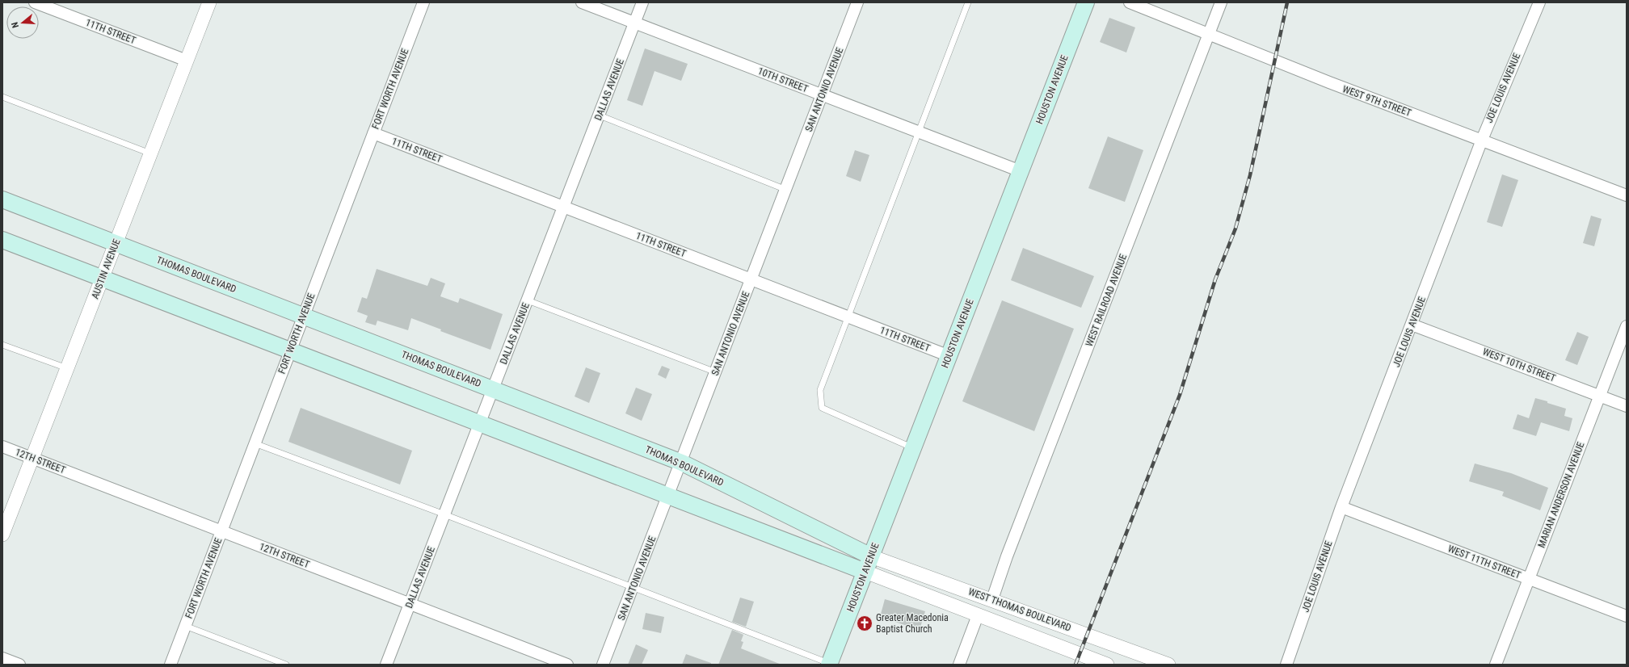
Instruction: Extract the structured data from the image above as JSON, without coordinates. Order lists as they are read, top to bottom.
{
  "streets": {
    "main road": ["HOUSTON AVENUE", "THOMAS BOULEVARD"],
    "street": [
      "11TH STREET",
      "10TH STREET",
      "JOE LOUIS AVENUE",
      "FORT WORTH AVENUE",
      "DALLAS AVENUE",
      "SAN ANTONIO AVENUE",
      "WEST 9TH STREET",
      "AUSTIN AVENUE",
      "WEST RAILROAD AVENUE",
      "WEST 10TH STREET",
      "12TH STREET",
      "MARIAN ANDERSON AVENUE",
      "WEST 11TH STREET",
      "WEST THOMAS BOULEVARD"
    ]
  },
  "crossings": [
    ["11TH STREET", "FORT WORTH AVENUE"],
    ["11TH STREET", "DALLAS AVENUE"],
    ["11TH STREET", "SAN ANTONIO AVENUE"],
    ["11TH STREET", "HOUSTON AVENUE"],
    ["11TH STREET", "AUSTIN AVENUE"],
    ["10TH STREET", "DALLAS AVENUE"],
    ["10TH STREET", "SAN ANTONIO AVENUE"],
    ["10TH STREET", "HOUSTON AVENUE"],
    ["JOE LOUIS AVENUE", "WEST 9TH STREET"],
    ["JOE LOUIS AVENUE", "WEST 10TH STREET"],
    ["JOE LOUIS AVENUE", "WEST 11TH STREET"],
    ["FORT WORTH AVENUE", "THOMAS BOULEVARD"],
    ["FORT WORTH AVENUE", "12TH STREET"],
    ["DALLAS AVENUE", "THOMAS BOULEVARD"],
    ["DALLAS AVENUE", "12TH STREET"],
    ["SAN ANTONIO AVENUE", "THOMAS BOULEVARD"],
    ["HOUSTON AVENUE", "THOMAS BOULEVARD"],
    ["HOUSTON AVENUE", "WEST THOMAS BOULEVARD"],
    ["WEST 9TH STREET", "WEST RAILROAD AVENUE"],
    ["AUSTIN AVENUE", "THOMAS BOULEVARD"],
    ["AUSTIN AVENUE", "12TH STREET"],
    ["THOMAS BOULEVARD", "WEST THOMAS BOULEVARD"],
    ["WEST RAILROAD AVENUE", "WEST THOMAS BOULEVARD"],
    ["WEST 10TH STREET", "MARIAN ANDERSON AVENUE"],
    ["MARIAN ANDERSON AVENUE", "WEST 11TH STREET"]
  ],
  "places": {
    "church": ["Greater Macedonia Baptist Church"]
  },
  "north": "left"
}
